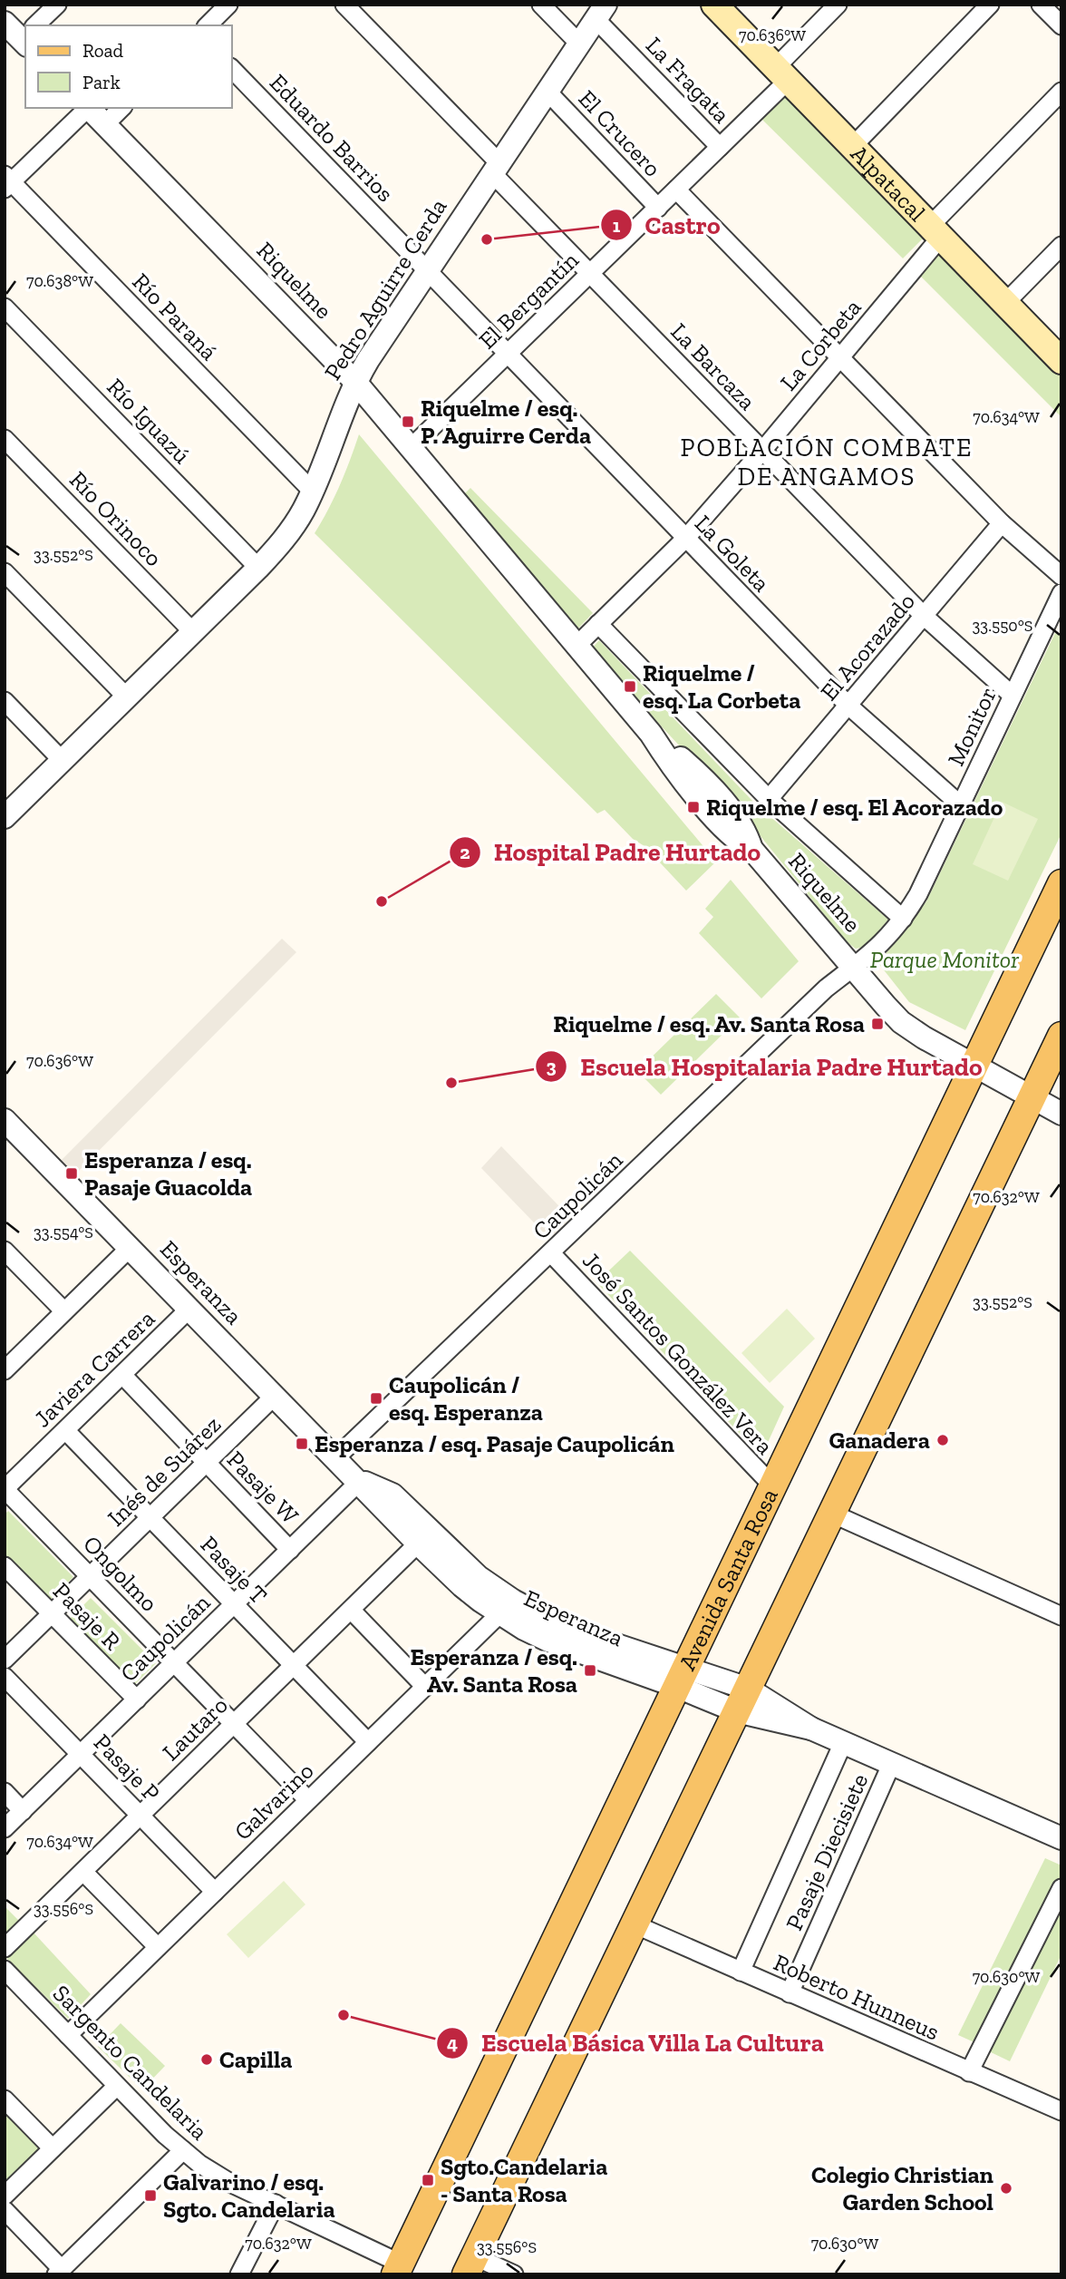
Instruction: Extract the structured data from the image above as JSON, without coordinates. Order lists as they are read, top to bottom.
{
  "streets": {
    "main road": ["Alpatacal", "Avenida Santa Rosa"],
    "street": [
      "La Fragata",
      "El Crucero",
      "Eduardo Barrios",
      "Riquelme",
      "Pedro Aguirre Cerda",
      "El Bergantín",
      "Río Paraná",
      "La Corbeta",
      "La Barcaza",
      "Río Iguazú",
      "Río Orinoco",
      "La Goleta",
      "El Acorazado",
      "Monitor",
      "Caupolicán",
      "Esperanza",
      "José Santos González Vera",
      "Javiera Carrera",
      "Inés de Suárez",
      "Pasaje W",
      "Pasaje T",
      "Ongolmo",
      "Pasaje R",
      "Lautaro",
      "Pasaje P",
      "Galvarino",
      "Pasaje Diecisiete",
      "Roberto Hunneus",
      "Sargento Candelaria"
    ]
  },
  "crossings": [
    ["La Fragata", "Pedro Aguirre Cerda"],
    ["La Fragata", "El Bergantín"],
    ["El Crucero", "Pedro Aguirre Cerda"],
    ["El Crucero", "El Bergantín"],
    ["El Crucero", "La Corbeta"],
    ["El Crucero", "El Acorazado"],
    ["Eduardo Barrios", "Pedro Aguirre Cerda"],
    ["Eduardo Barrios", "La Goleta"],
    ["Alpatacal", "El Bergantín"],
    ["Alpatacal", "La Corbeta"],
    ["Riquelme", "Pedro Aguirre Cerda"],
    ["Riquelme", "El Bergantín"],
    ["Riquelme", "La Corbeta"],
    ["Riquelme", "El Acorazado"],
    ["Riquelme", "Monitor"],
    ["Riquelme", "Caupolicán"],
    ["Riquelme", "Avenida Santa Rosa"],
    ["Pedro Aguirre Cerda", "Río Paraná"],
    ["Pedro Aguirre Cerda", "La Barcaza"],
    ["Pedro Aguirre Cerda", "Río Iguazú"],
    ["Pedro Aguirre Cerda", "Río Orinoco"],
    ["Pedro Aguirre Cerda", "La Goleta"],
    ["El Bergantín", "La Barcaza"],
    ["El Bergantín", "La Goleta"],
    ["La Corbeta", "La Barcaza"],
    ["La Corbeta", "La Goleta"],
    ["La Barcaza", "El Acorazado"],
    ["La Barcaza", "Monitor"],
    ["La Goleta", "El Acorazado"],
    ["La Goleta", "Monitor"],
    ["Monitor", "Caupolicán"],
    ["Caupolicán", "Esperanza"],
    ["Caupolicán", "José Santos González Vera"],
    ["Caupolicán", "Pasaje W"],
    ["Caupolicán", "Pasaje T"],
    ["Caupolicán", "Ongolmo"],
    ["Caupolicán", "Pasaje R"],
    ["Caupolicán", "Pasaje P"],
    ["Esperanza", "Javiera Carrera"],
    ["Esperanza", "Inés de Suárez"],
    ["Esperanza", "Avenida Santa Rosa"],
    ["Esperanza", "Lautaro"],
    ["Esperanza", "Galvarino"],
    ["Esperanza", "Pasaje Diecisiete"],
    ["José Santos González Vera", "Avenida Santa Rosa"],
    ["Javiera Carrera", "Pasaje W"],
    ["Javiera Carrera", "Pasaje T"],
    ["Javiera Carrera", "Ongolmo"],
    ["Inés de Suárez", "Pasaje W"],
    ["Inés de Suárez", "Pasaje T"],
    ["Inés de Suárez", "Ongolmo"],
    ["Inés de Suárez", "Pasaje R"],
    ["Pasaje T", "Lautaro"],
    ["Pasaje T", "Galvarino"],
    ["Ongolmo", "Lautaro"],
    ["Ongolmo", "Galvarino"],
    ["Avenida Santa Rosa", "Sargento Candelaria"],
    ["Lautaro", "Pasaje P"],
    ["Pasaje P", "Galvarino"],
    ["Galvarino", "Sargento Candelaria"],
    ["Pasaje Diecisiete", "Roberto Hunneus"]
  ],
  "districts": ["POBLACIÓN COMBATE DE ANGAMOS"],
  "parks": ["Parque Monitor"],
  "places": {
    "other": [
      "Castro",
      "Hospital Padre Hurtado",
      "Escuela Hospitalaria Padre Hurtado",
      "Ganadera",
      "Escuela Básica Villa La Cultura",
      "Capilla",
      "Colegio Christian Garden School"
    ],
    "transit": [
      "Riquelme / esq. P. Aguirre Cerda",
      "Riquelme / esq. La Corbeta",
      "Riquelme / esq. El Acorazado",
      "Riquelme / esq. Av. Santa Rosa",
      "Esperanza / esq. Pasaje Guacolda",
      "Caupolicán / esq. Esperanza",
      "Esperanza / esq. Pasaje Caupolicán",
      "Esperanza / esq. Av. Santa Rosa",
      "Sgto.Candelaria - Santa Rosa",
      "Galvarino / esq. Sgto. Candelaria"
    ]
  },
  "legend": ["Road", "Park"],
  "coordinates": [
    "70.636°W",
    "70.638°W",
    "70.634°W",
    "33.552°S",
    "33.550°S",
    "70.632°W",
    "33.554°S",
    "33.556°S",
    "70.630°W"
  ]
}
